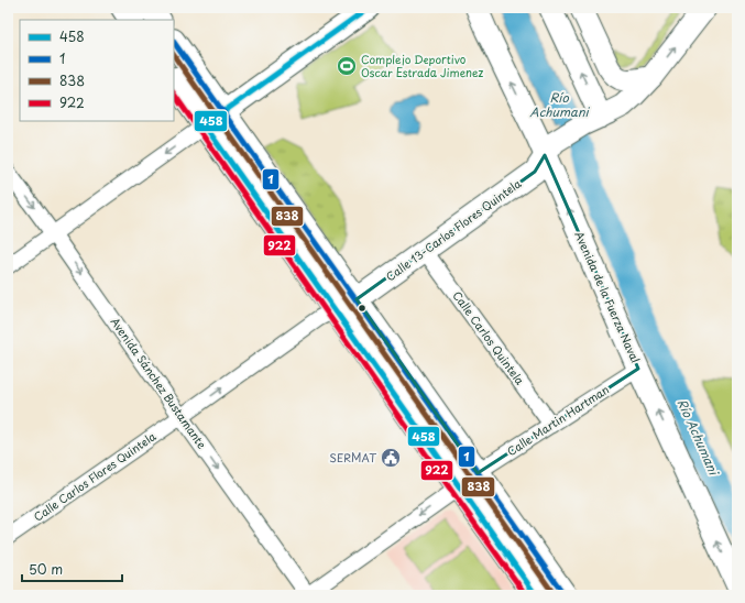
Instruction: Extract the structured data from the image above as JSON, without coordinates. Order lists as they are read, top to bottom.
{
  "streets": {
    "main road": ["Calle 13-Carlos Flores Quintela", "Avenida de la Fuerza Naval"],
    "street": [
      "Calle Carlos Quintela",
      "Avenida Sánchez Bustamante",
      "Calle Martin Hartman",
      "Calle Carlos Flores Quintela"
    ]
  },
  "crossings": [
    ["Calle 13-Carlos Flores Quintela", "Avenida de la Fuerza Naval"],
    ["Calle 13-Carlos Flores Quintela", "Calle Carlos Quintela"],
    ["Avenida de la Fuerza Naval", "Calle Martin Hartman"],
    ["Calle Carlos Quintela", "Calle Martin Hartman"],
    ["Avenida Sánchez Bustamante", "Calle Carlos Flores Quintela"]
  ],
  "one_way": ["Avenida Sánchez Bustamante", "Calle Carlos Flores Quintela"],
  "water": ["Río Achumani"],
  "places": {
    "sports": ["Complejo Deportivo Oscar Estrada Jimenez"],
    "public building": ["SERMAT"]
  },
  "lines": [
    "transit line 458",
    "transit line 1",
    "transit line 838",
    "transit line 922"
  ],
  "legend": [
    "458",
    "1",
    "838",
    "922"
  ],
  "scale_bar": "50 m"
}
